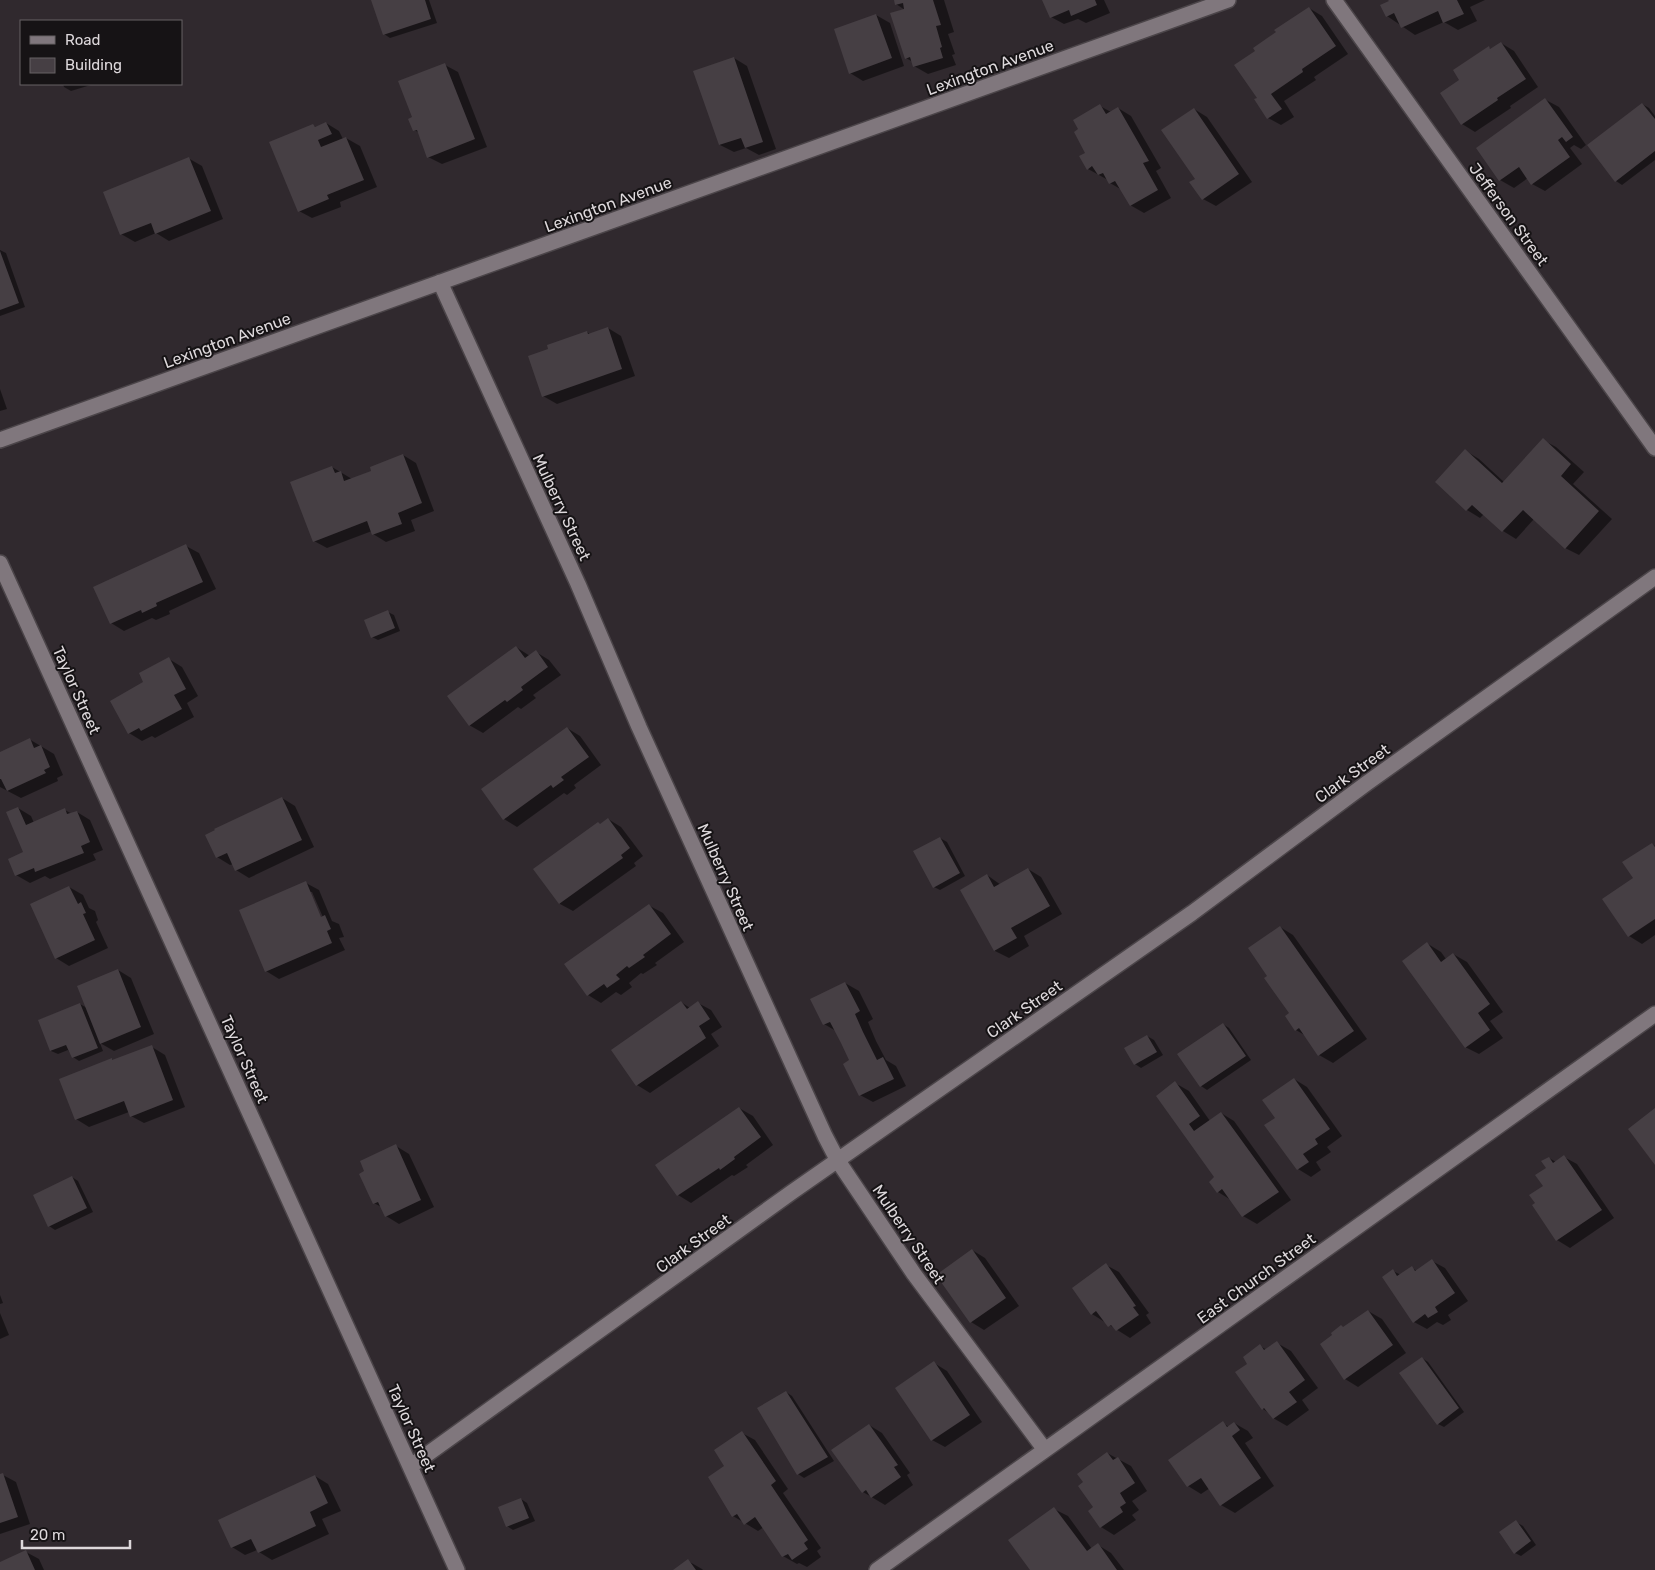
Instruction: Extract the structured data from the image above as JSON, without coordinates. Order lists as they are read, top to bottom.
{
  "streets": {
    "street": [
      "Lexington Avenue",
      "Jefferson Street",
      "Mulberry Street",
      "Taylor Street",
      "Clark Street",
      "East Church Street"
    ]
  },
  "crossings": [
    ["Lexington Avenue", "Mulberry Street"],
    ["Mulberry Street", "Clark Street"],
    ["Mulberry Street", "East Church Street"],
    ["Taylor Street", "Clark Street"]
  ],
  "legend": ["Road", "Building"],
  "scale_bar": "20 m"
}
